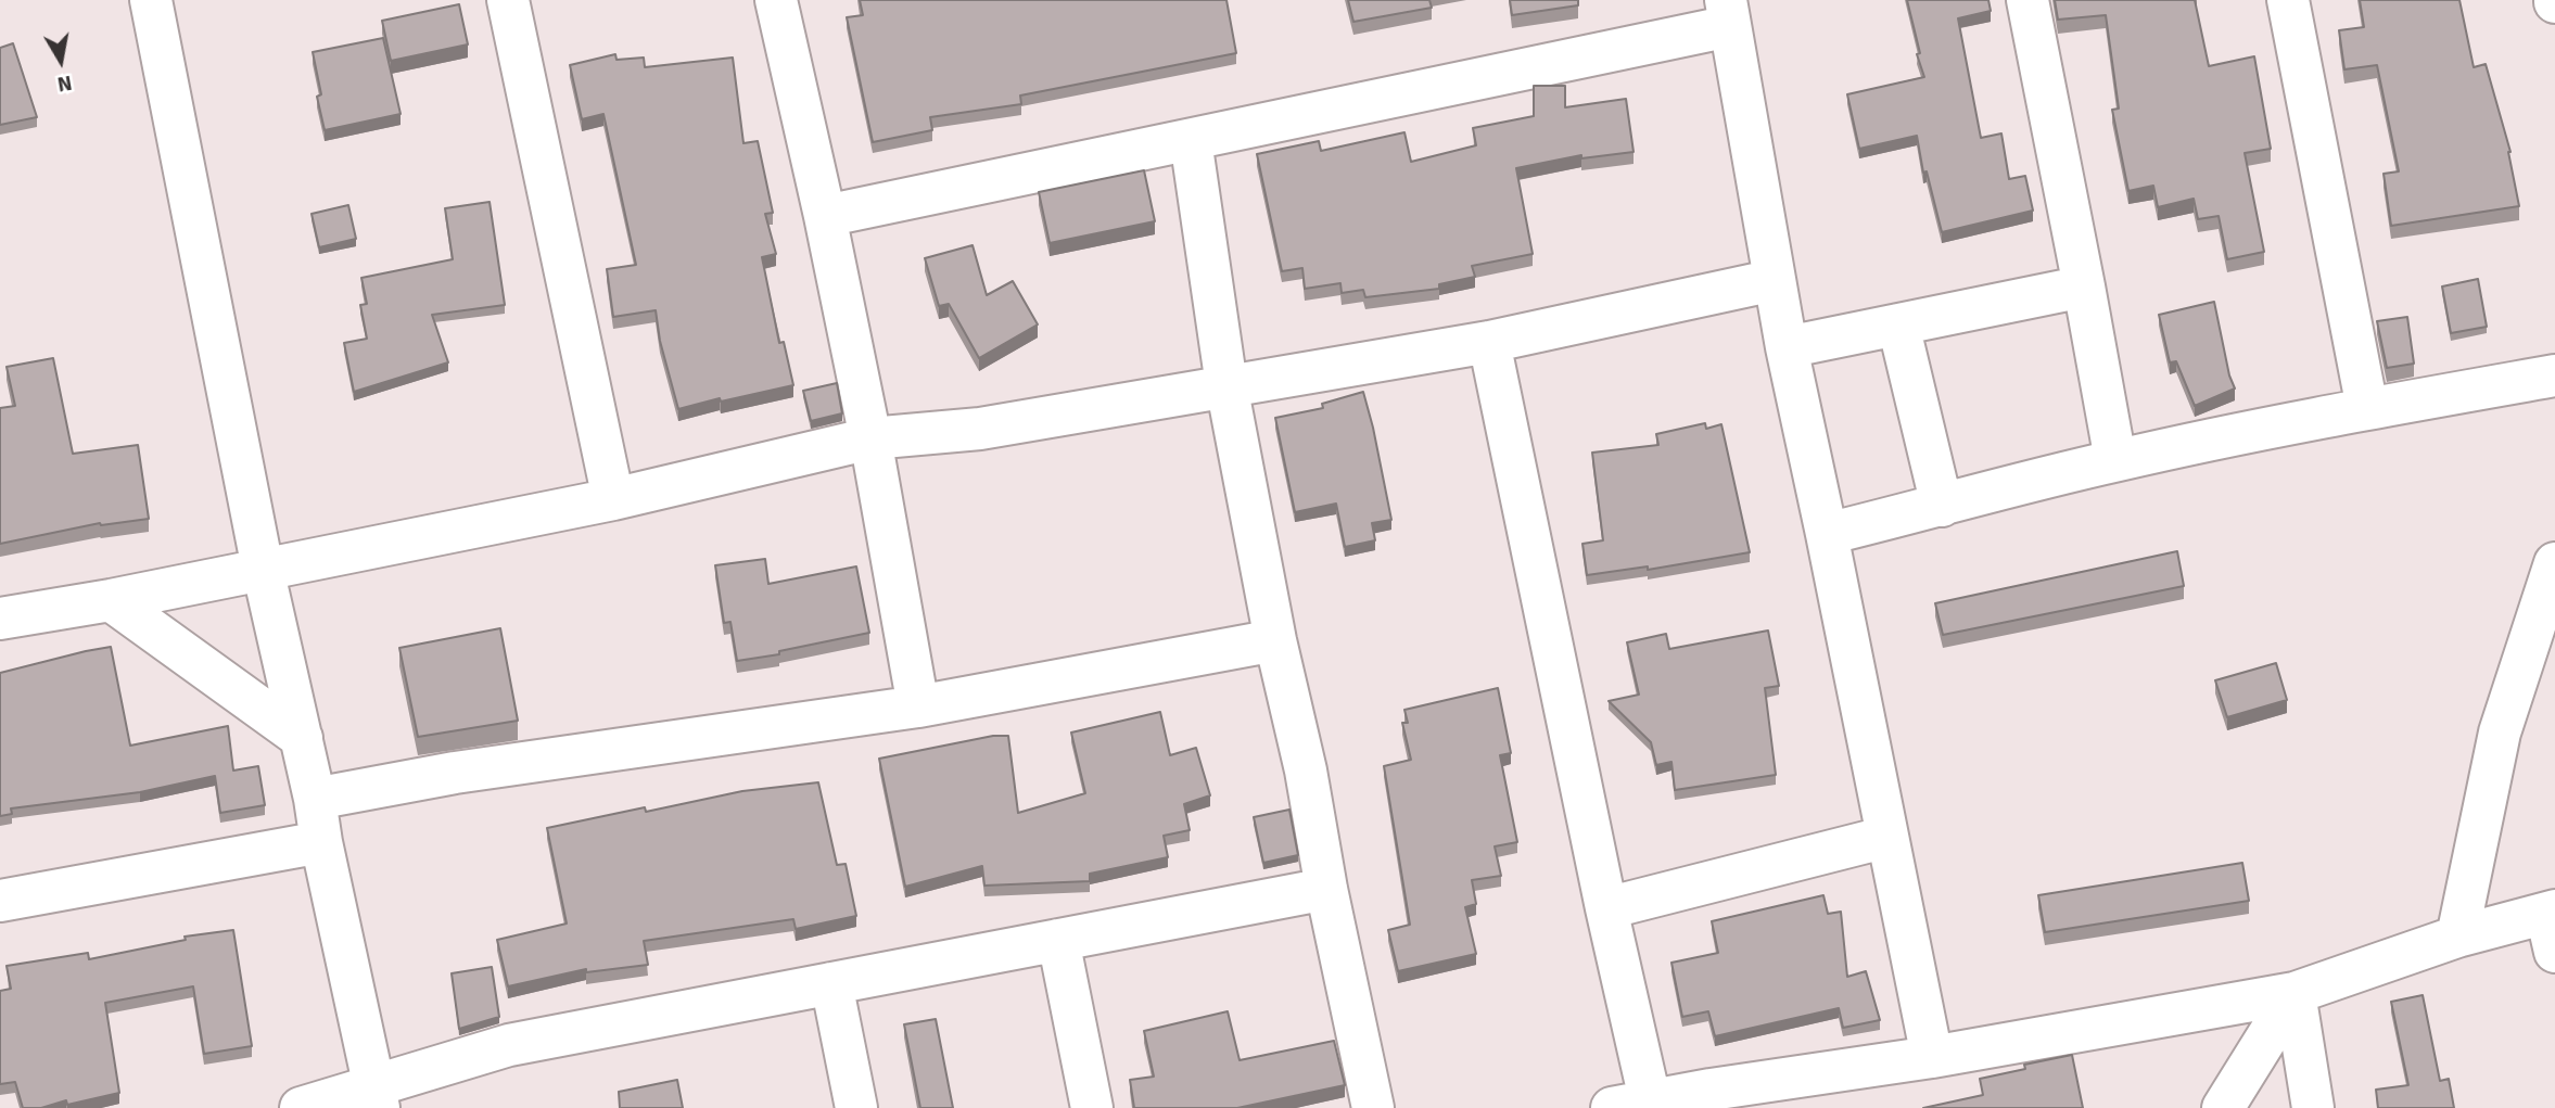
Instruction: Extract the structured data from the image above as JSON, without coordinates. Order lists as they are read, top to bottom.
{
  "north": "bottom"
}
